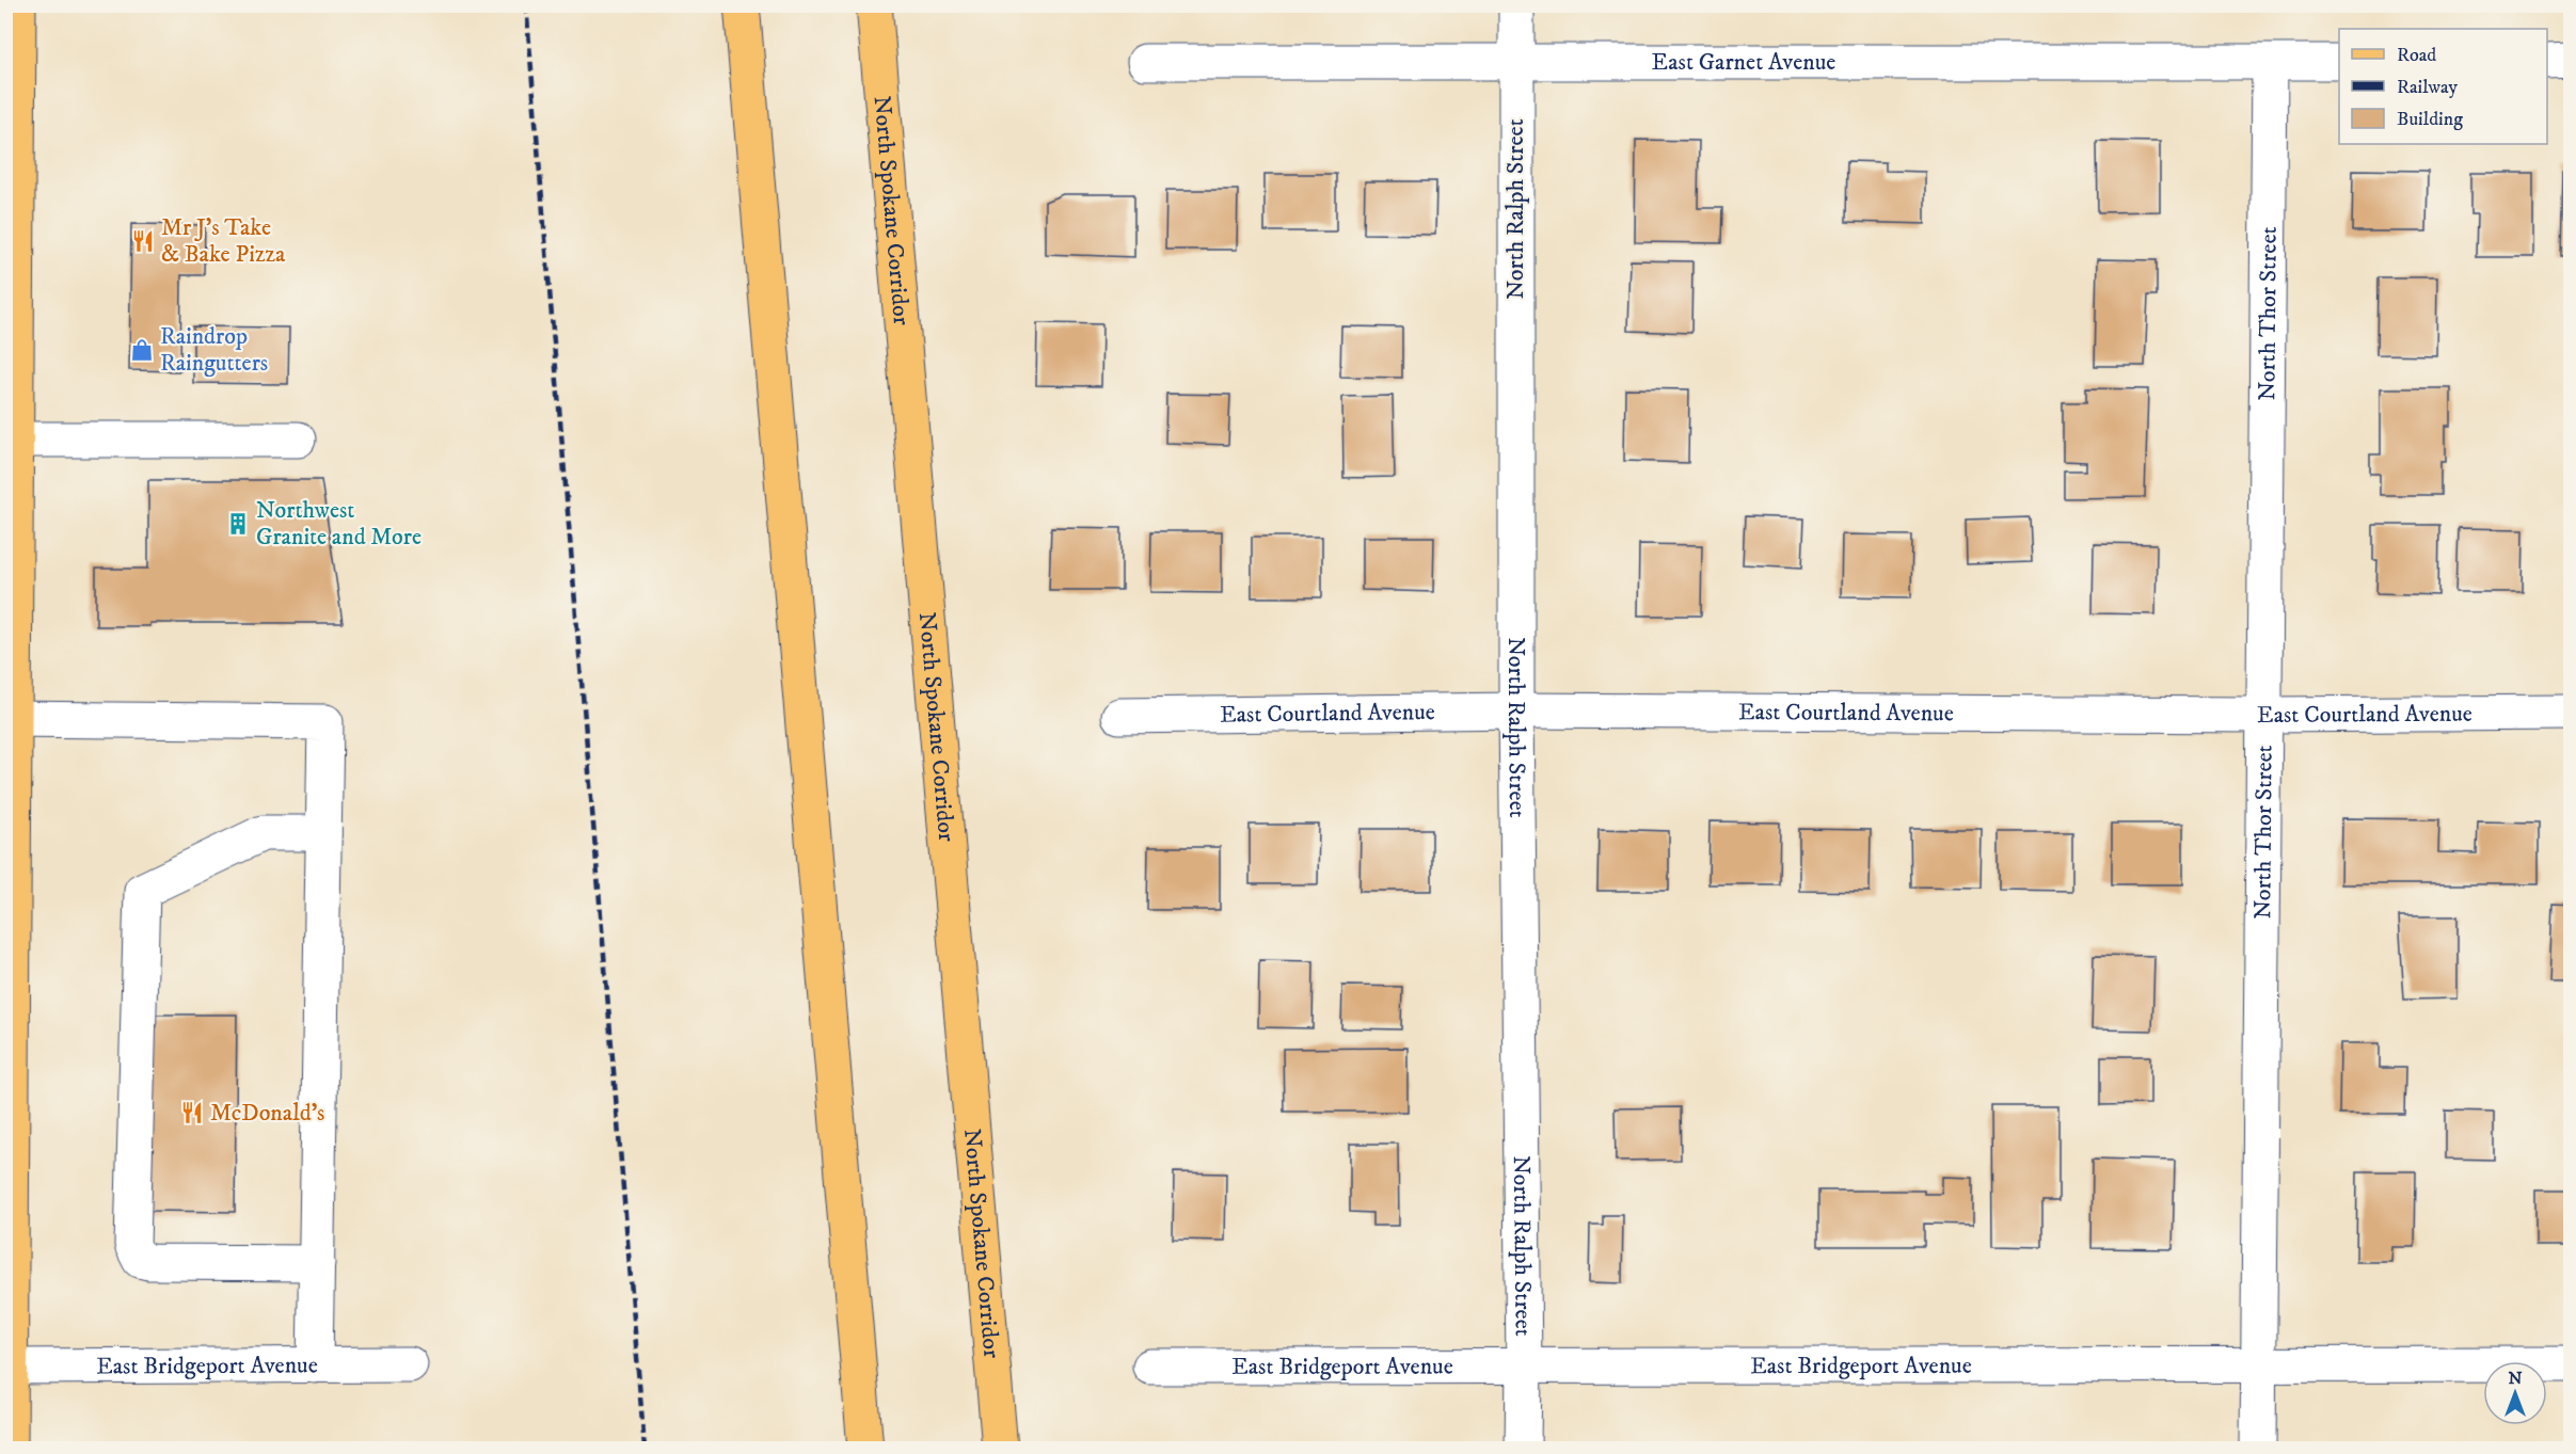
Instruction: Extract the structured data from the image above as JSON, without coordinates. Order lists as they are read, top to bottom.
{
  "streets": {
    "main road": ["North Spokane Corridor"],
    "street": [
      "East Garnet Avenue",
      "North Ralph Street",
      "North Thor Street",
      "East Courtland Avenue",
      "East Bridgeport Avenue"
    ]
  },
  "crossings": [
    ["East Garnet Avenue", "North Ralph Street"],
    ["East Garnet Avenue", "North Thor Street"],
    ["North Ralph Street", "East Courtland Avenue"],
    ["North Ralph Street", "East Bridgeport Avenue"],
    ["North Thor Street", "East Courtland Avenue"],
    ["North Thor Street", "East Bridgeport Avenue"]
  ],
  "places": {
    "restaurant": ["Mr J's Take & Bake Pizza", "McDonald's"],
    "shop": ["Raindrop Raingutters"],
    "building": ["Northwest Granite and More"]
  },
  "legend": ["Road", "Railway", "Building"],
  "north": "top"
}
